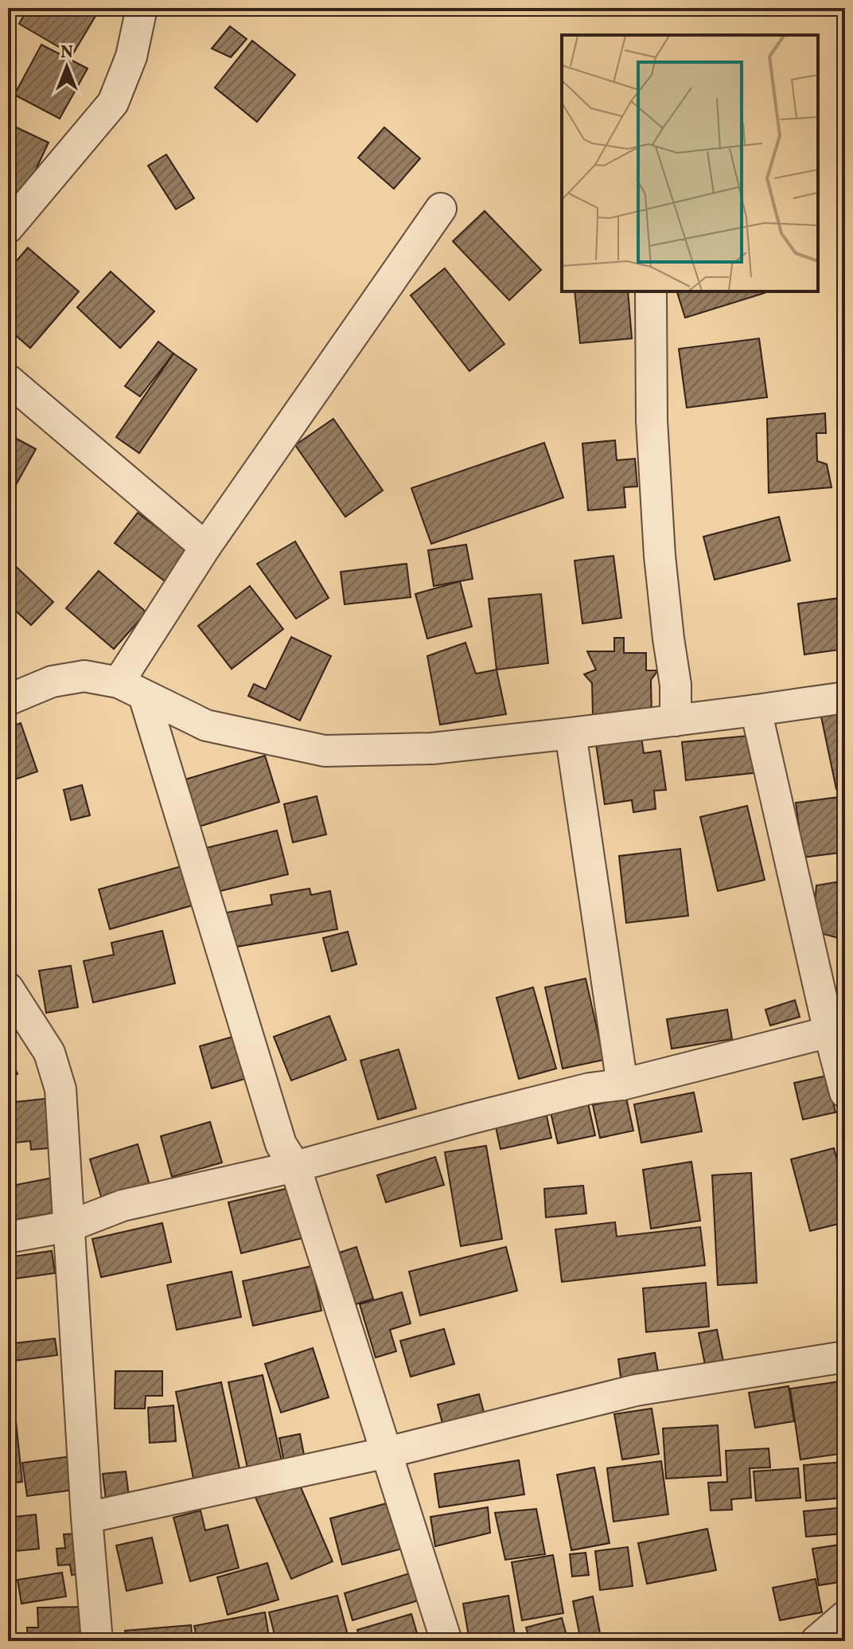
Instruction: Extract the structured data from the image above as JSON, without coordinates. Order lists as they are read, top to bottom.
{
  "north": "top"
}
